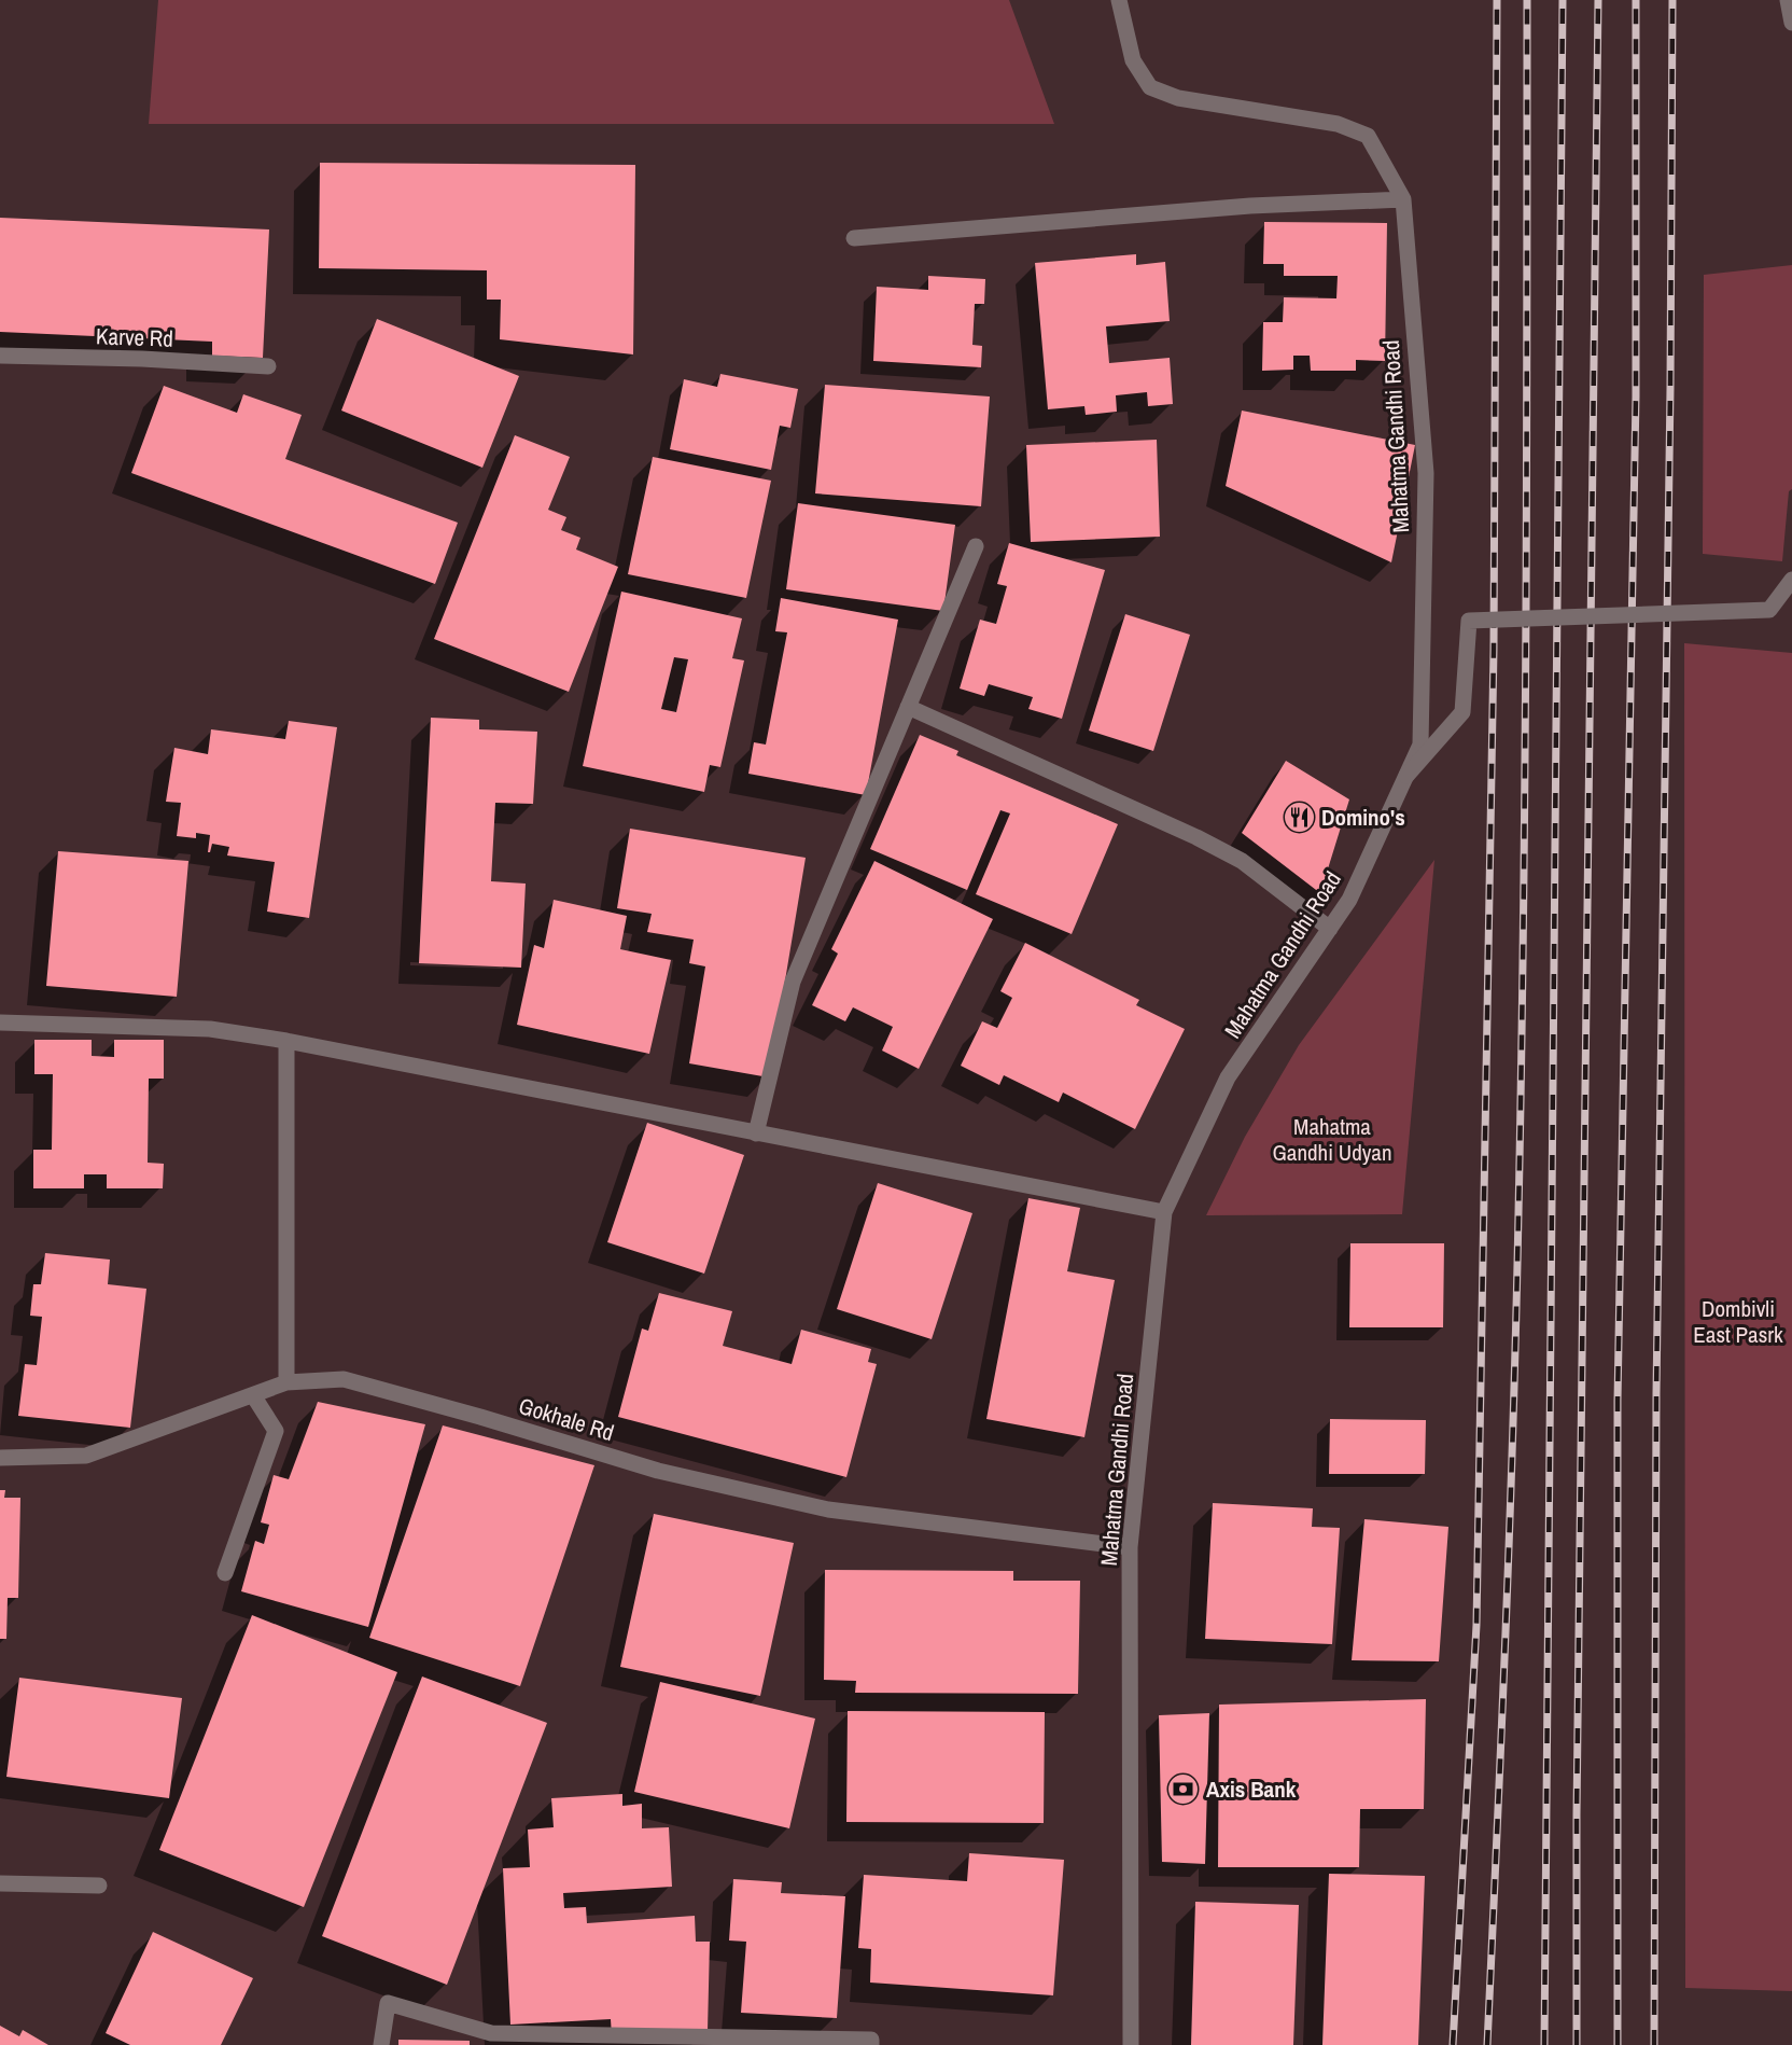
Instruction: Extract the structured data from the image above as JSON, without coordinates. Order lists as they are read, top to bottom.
{
  "streets": {
    "street": ["Karve Rd", "Mahatma Gandhi Road", "Gokhale Rd"]
  },
  "crossings": [
    ["Mahatma Gandhi Road", "Gokhale Rd"]
  ],
  "parks": ["Mahatma Gandhi Udyan", "Dombivli East Pasrk"],
  "places": {
    "restaurant": ["Domino's"],
    "bank": ["Axis Bank"]
  }
}
